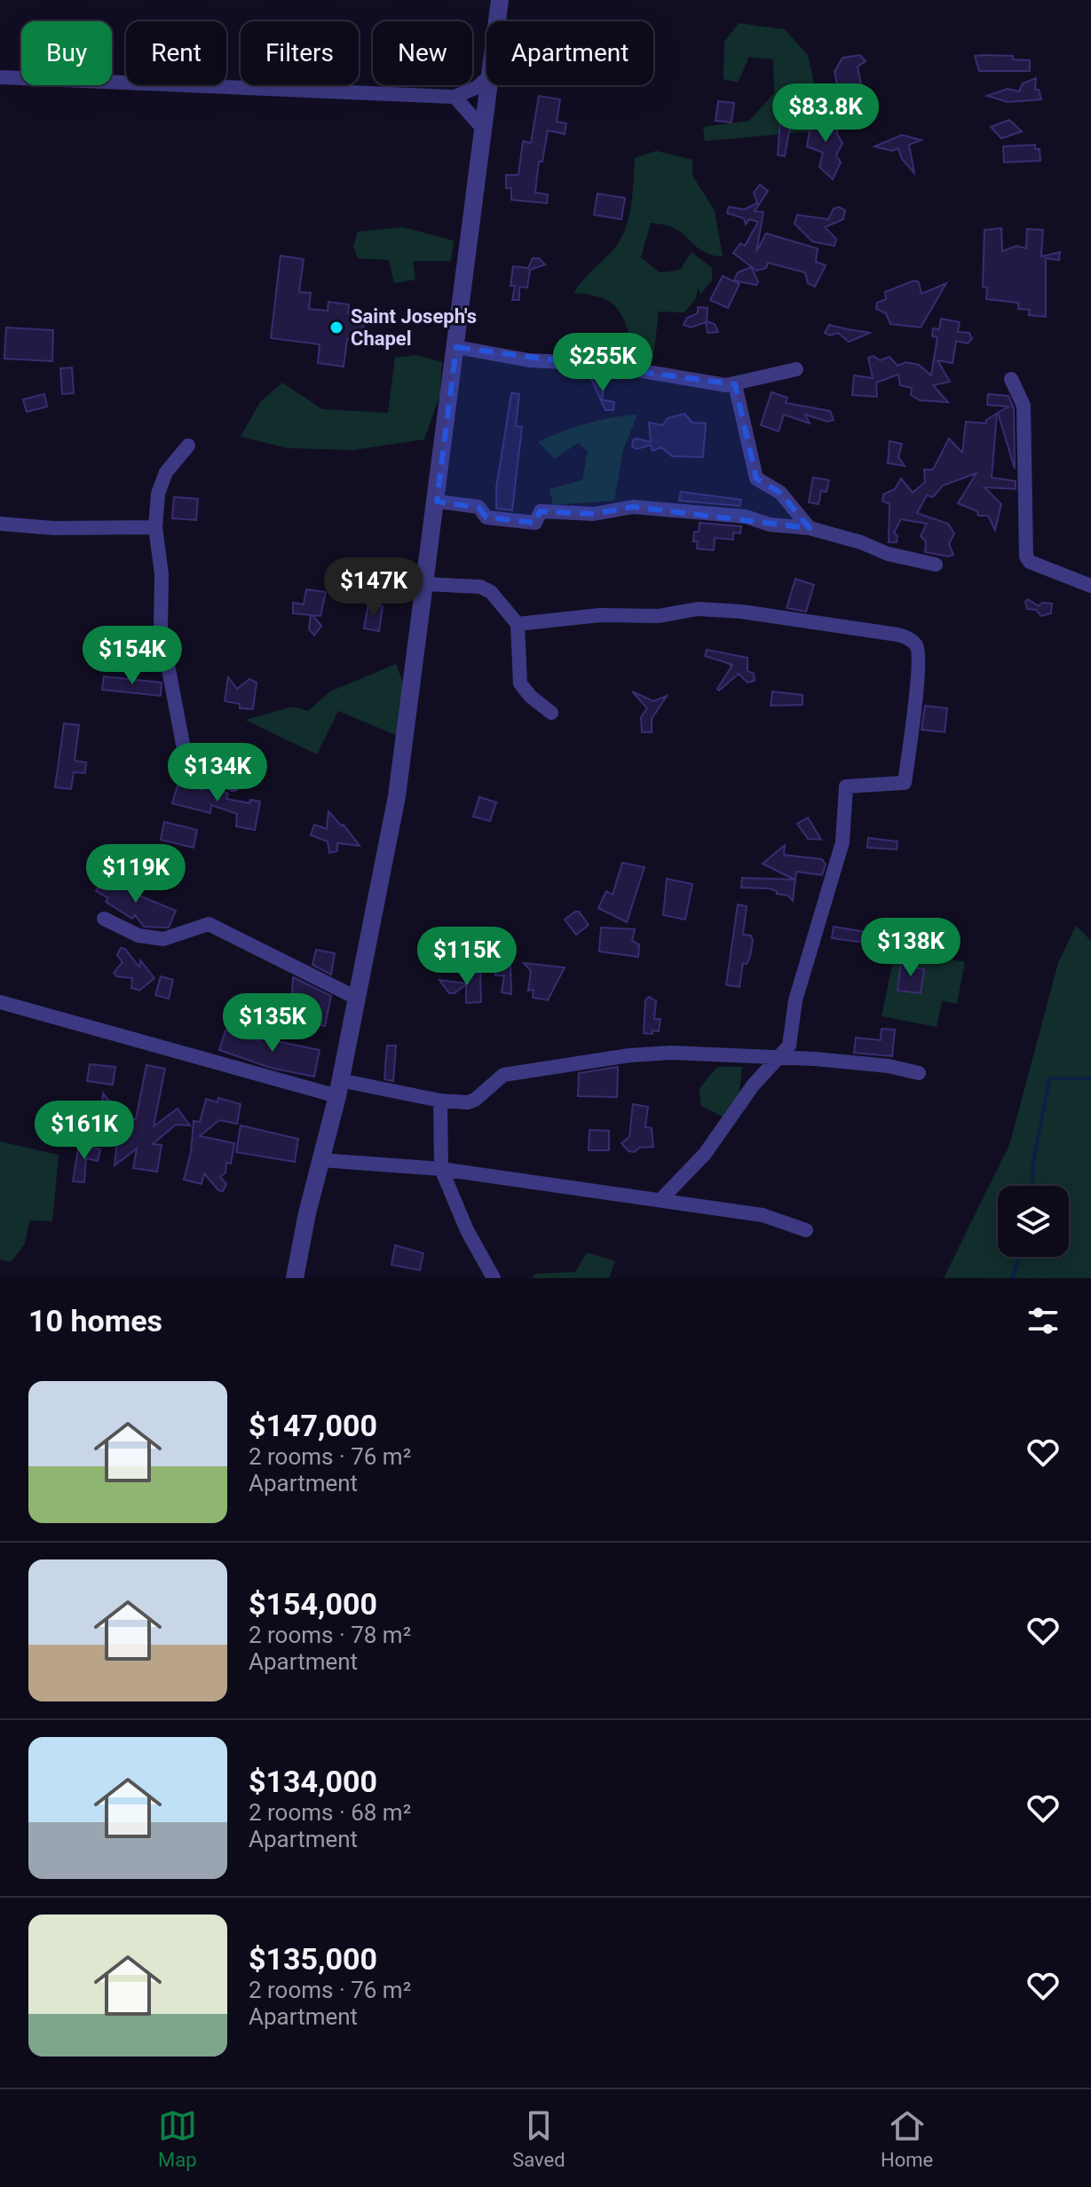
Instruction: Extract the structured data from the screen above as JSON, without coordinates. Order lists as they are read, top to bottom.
{
  "places": ["Saint Joseph's Chapel"],
  "page": {
    "chip": [
      "Buy",
      "Rent",
      "Filters",
      "New",
      "Apartment"
    ],
    "price": [
      "$83.8K",
      "$255K",
      "$147K",
      "$154K",
      "$134K",
      "$119K",
      "$138K",
      "$115K",
      "$135K",
      "$161K"
    ],
    "heading": "10 homes",
    "list": [
      {
        "name": "$147,000",
        "note": "2 rooms · 76 m² · Apartment"
      },
      {
        "name": "$154,000",
        "note": "2 rooms · 78 m² · Apartment"
      },
      {
        "name": "$134,000",
        "note": "2 rooms · 68 m² · Apartment"
      },
      {
        "name": "$135,000",
        "note": "2 rooms · 76 m² · Apartment"
      }
    ],
    "tabs": ["Map", "Saved", "Home"]
  }
}
